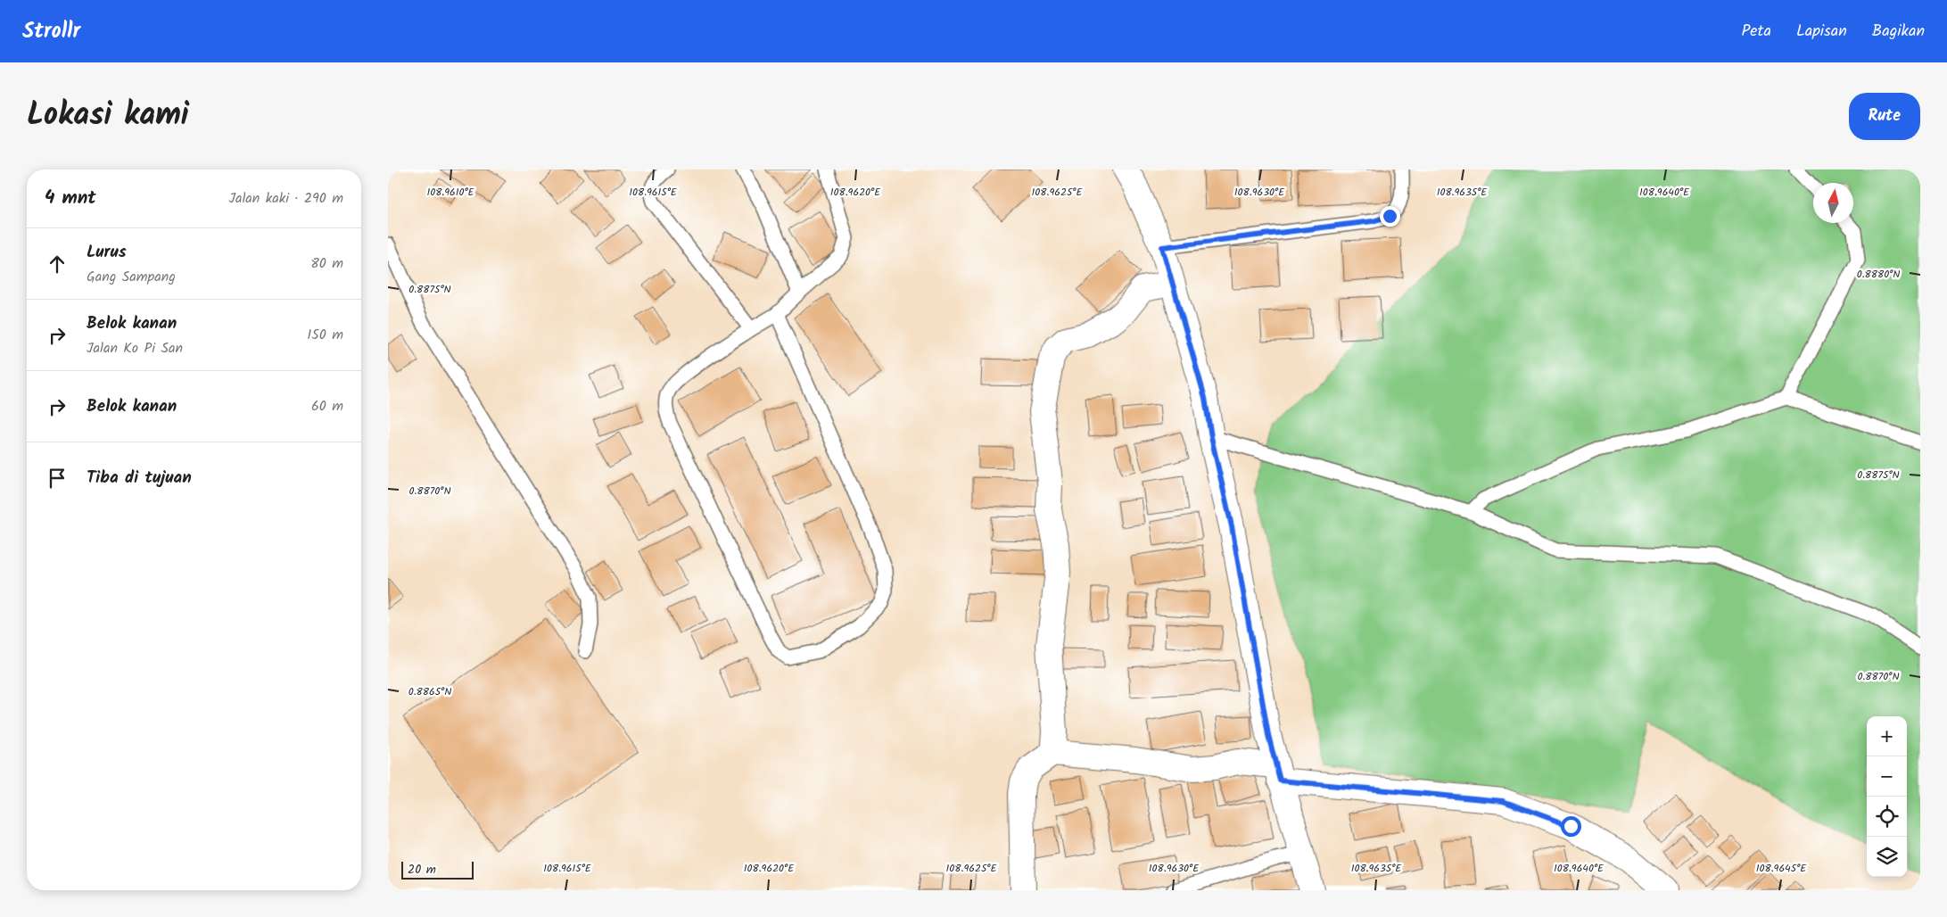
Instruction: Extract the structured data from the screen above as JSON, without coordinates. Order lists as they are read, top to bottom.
{
  "scale_bar": "20 m",
  "north": "top",
  "page": {
    "header": "Strollr",
    "nav": ["Peta", "Lapisan", "Bagikan"],
    "title": "Lokasi kami",
    "buttons": "Rute",
    "heading": ["4 mnt", "Jalan kaki · 290 m"],
    "list": [
      ["Lurus", "Gang Sampang", "80 m"],
      ["Belok kanan", "Jalan Ko Pi San", "150 m"],
      ["Belok kanan", "60 m"],
      "Tiba di tujuan"
    ],
    "map_buttons": ["+", "−"],
    "scale": "20 m"
  },
  "coordinates": [
    "108.9610°E",
    "108.9615°E",
    "108.9620°E",
    "108.9625°E",
    "108.9630°E",
    "108.9635°E",
    "108.9640°E",
    "0.8880°N",
    "0.8875°N",
    "0.8870°N",
    "0.8865°N",
    "108.9645°E"
  ]
}
